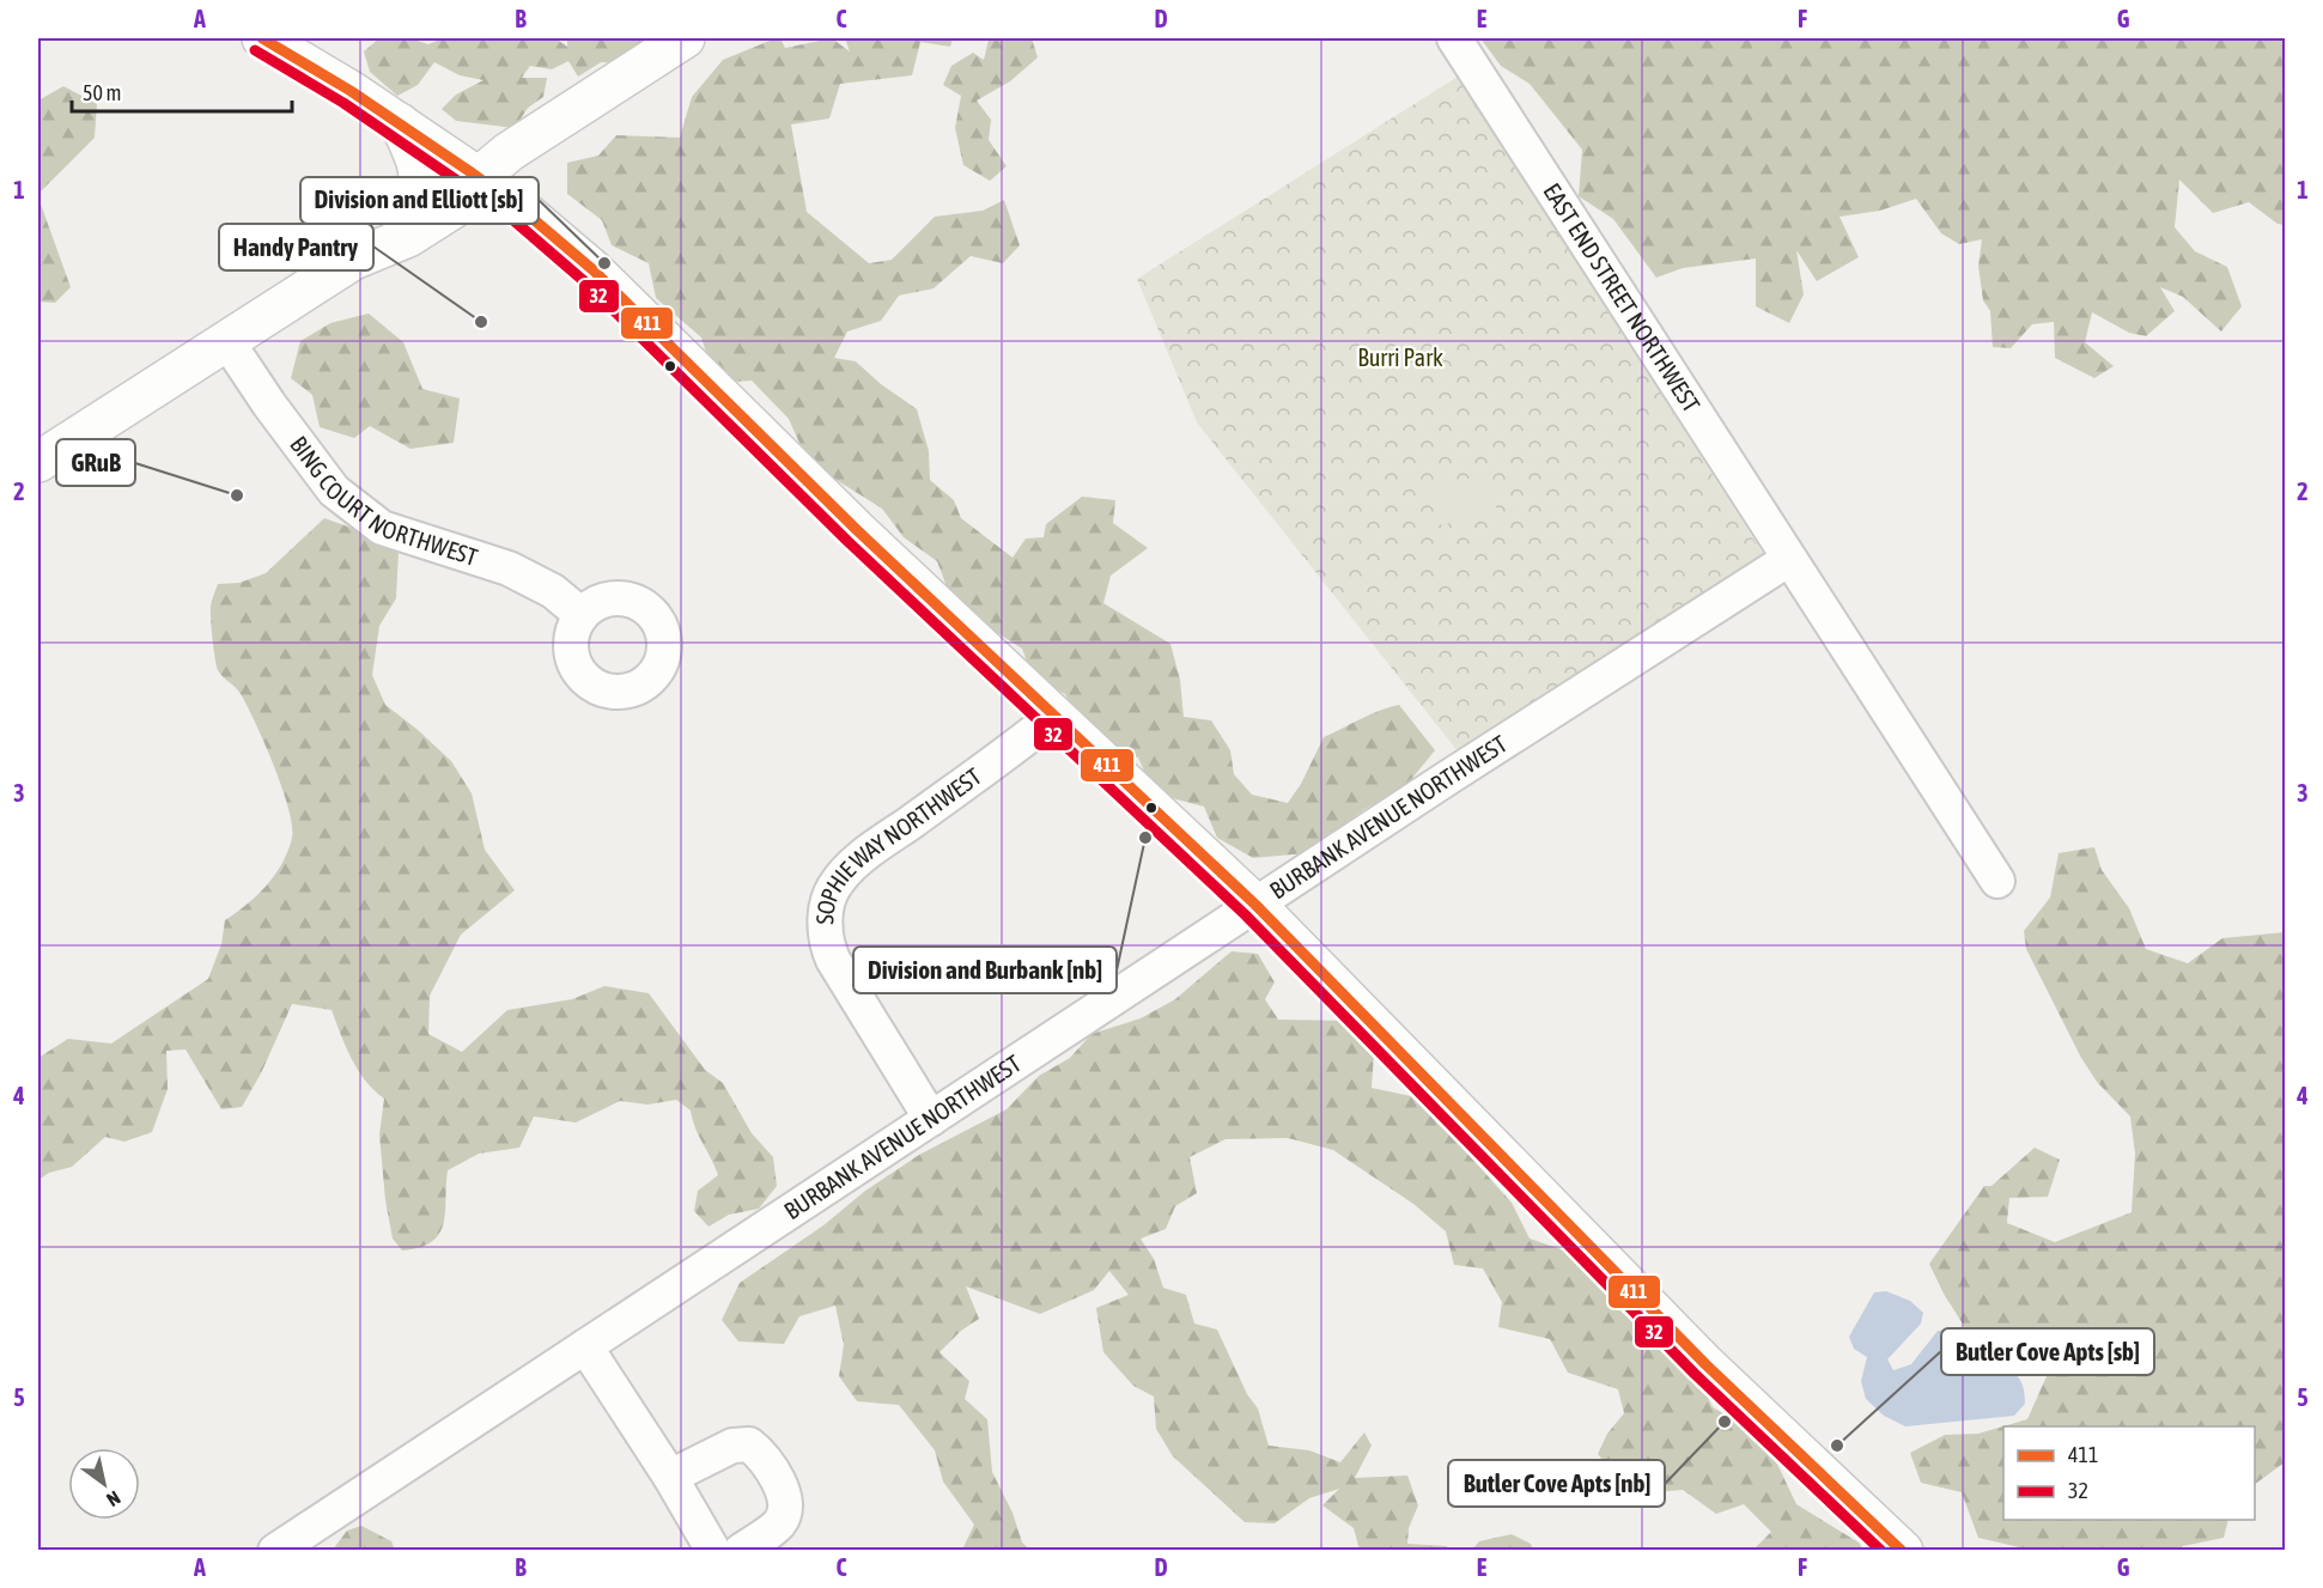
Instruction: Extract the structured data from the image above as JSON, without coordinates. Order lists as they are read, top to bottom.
{
  "streets": {
    "street": [
      "EAST END STREET NORTHWEST",
      "BING COURT NORTHWEST",
      "BURBANK AVENUE NORTHWEST",
      "SOPHIE WAY NORTHWEST"
    ]
  },
  "crossings": [
    ["EAST END STREET NORTHWEST", "BURBANK AVENUE NORTHWEST"],
    ["BURBANK AVENUE NORTHWEST", "SOPHIE WAY NORTHWEST"]
  ],
  "parks": ["Burri Park"],
  "places": [
    "Division and Elliott [sb]",
    "Handy Pantry",
    "GRuB",
    "Division and Burbank [nb]",
    "Butler Cove Apts [nb]",
    "Butler Cove Apts [sb]"
  ],
  "lines": ["transit line 411", "transit line 32"],
  "legend": ["411", "32"],
  "scale_bar": "50 m",
  "north": "bottom right",
  "grid": {
    "columns": [
      "A",
      "B",
      "C",
      "D",
      "E",
      "F",
      "G"
    ],
    "rows": [
      "1",
      "2",
      "3",
      "4",
      "5"
    ]
  }
}
